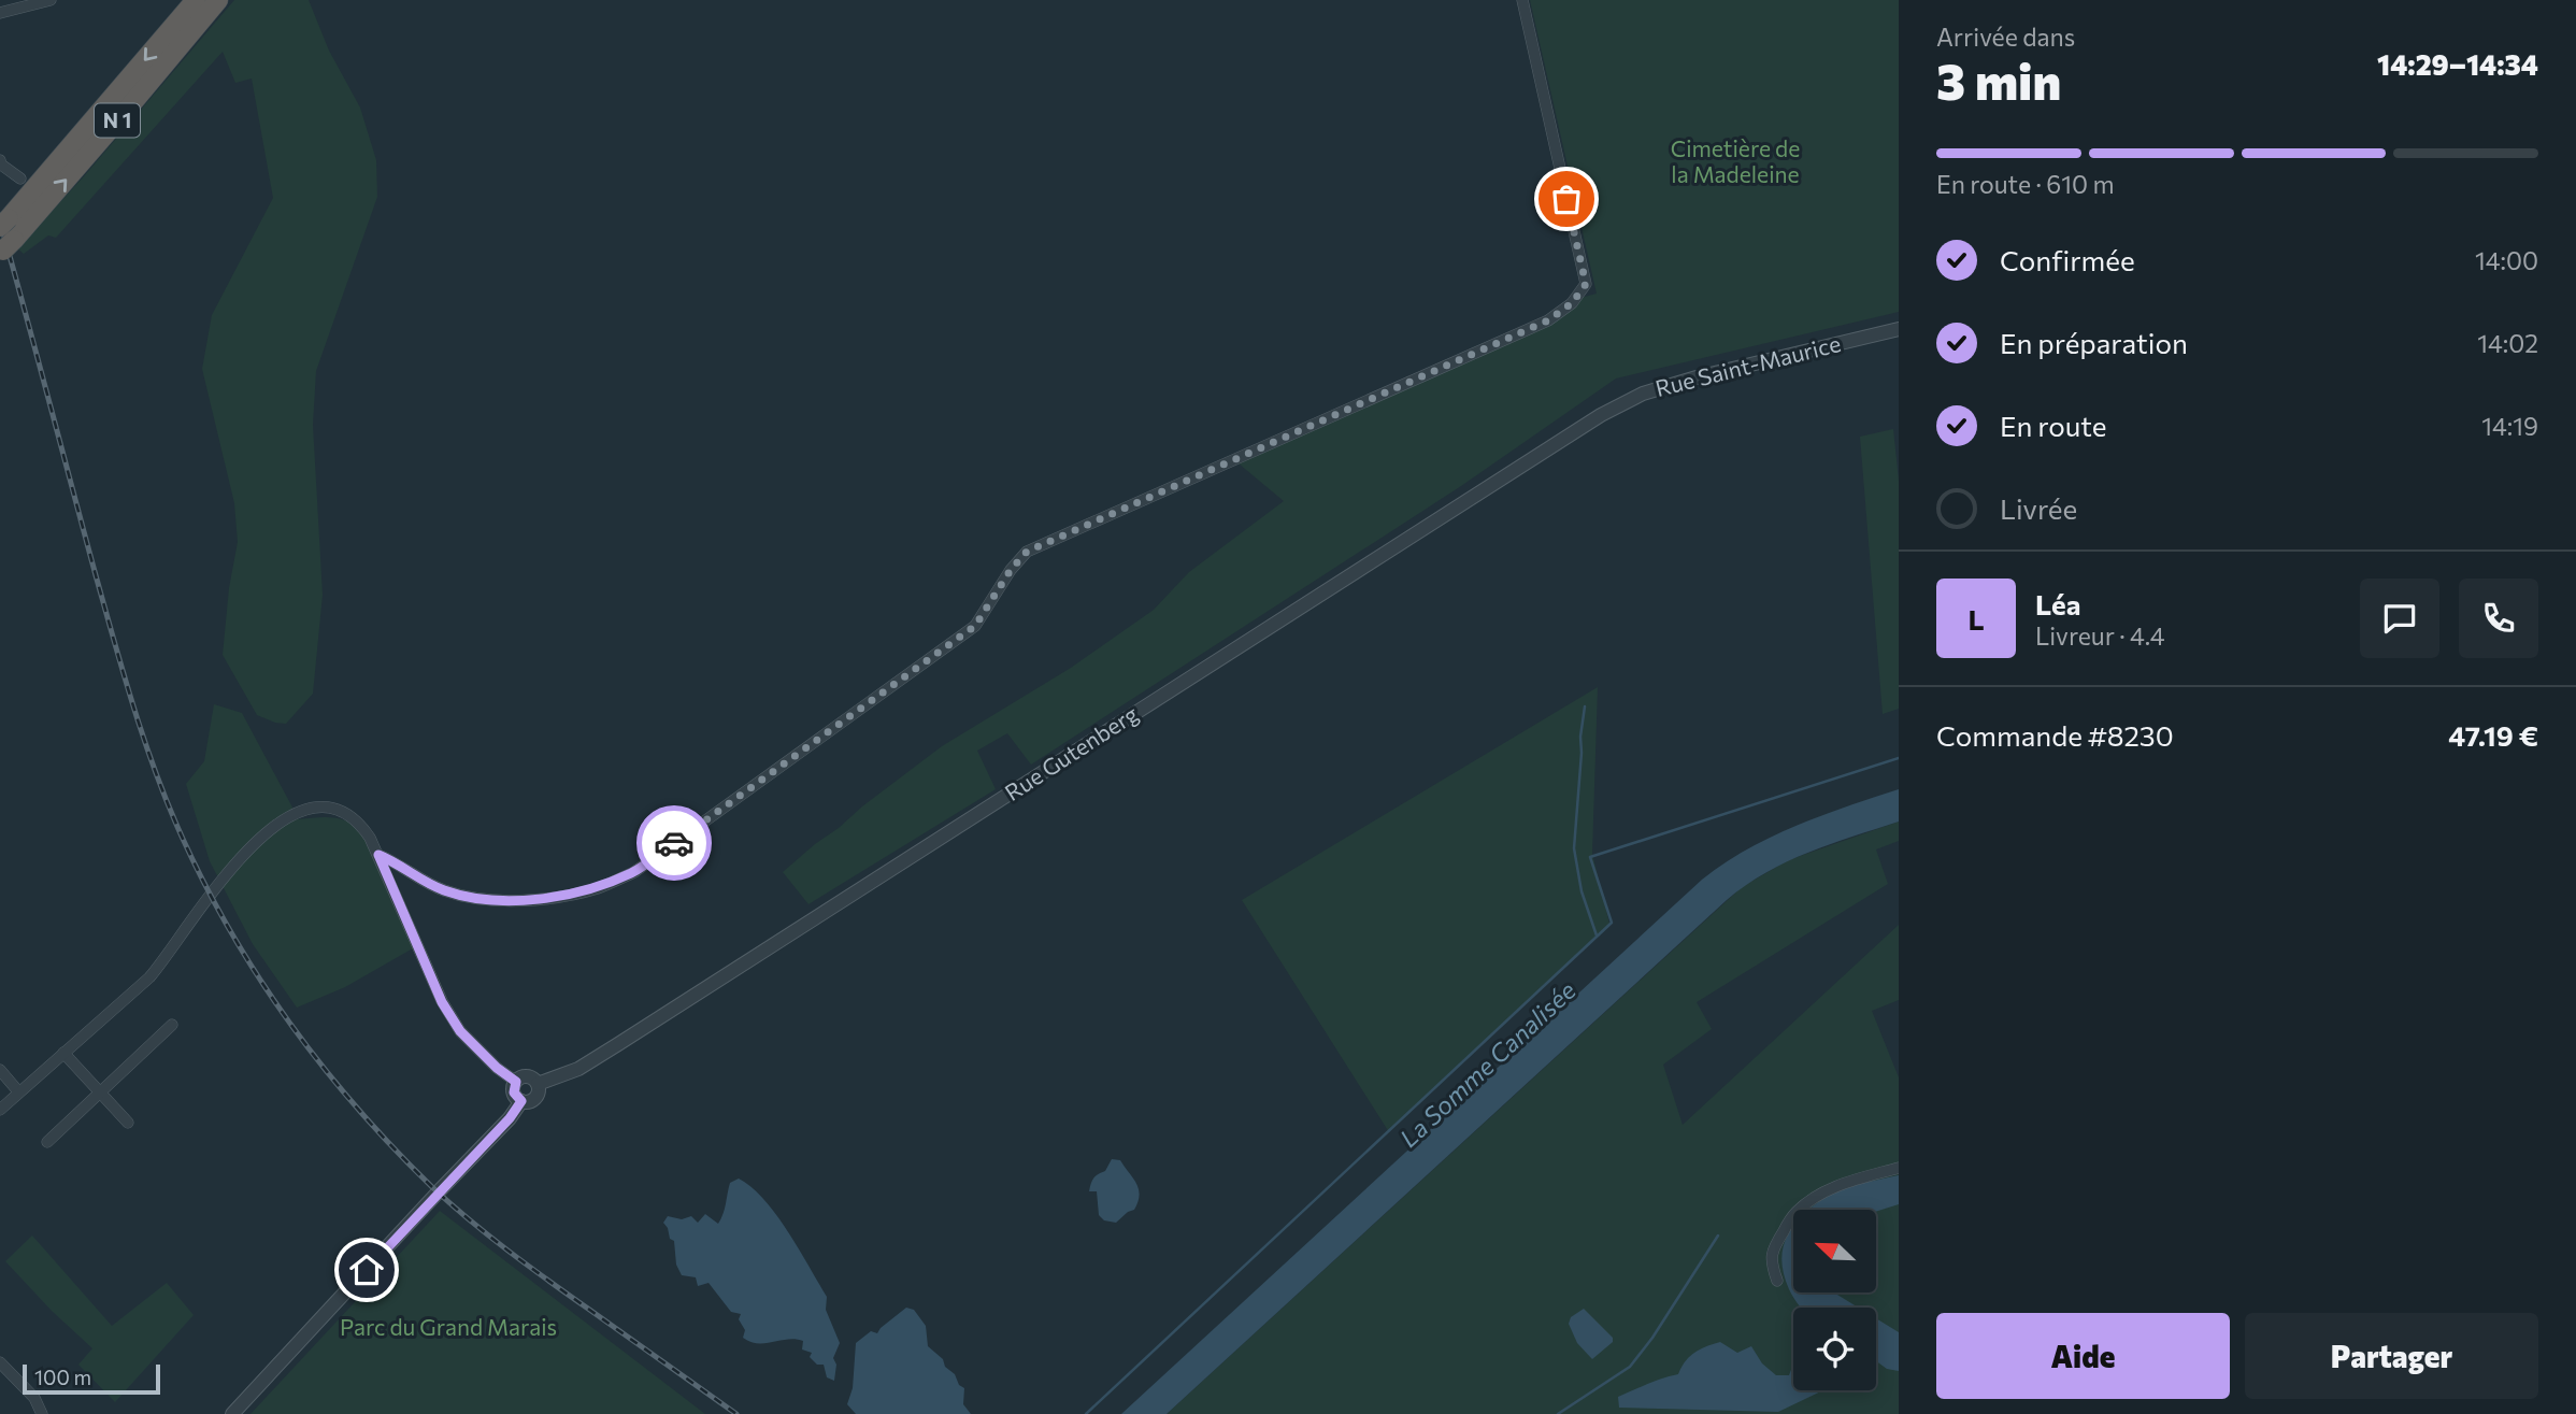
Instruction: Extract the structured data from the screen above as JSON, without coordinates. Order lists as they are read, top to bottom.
{
  "streets": {
    "highway": ["N 1"],
    "street": ["Rue Saint-Maurice", "Rue Gutenberg"]
  },
  "crossings": [
    ["Rue Saint-Maurice", "Rue Gutenberg"]
  ],
  "water": ["La Somme Canalisée"],
  "parks": ["Cimetière de la Madeleine", "Parc du Grand Marais"],
  "scale_bar": "100 m",
  "north": "top left",
  "page": {
    "heading": ["3 min", "Arrivée dans", "14:29–14:34"],
    "panel": [
      "Léa",
      "Livreur · 4.4",
      "Commande #8230",
      "47.19 €"
    ],
    "bar": "En route · 610 m",
    "list": [
      ["Confirmée", "14:00"],
      ["En préparation", "14:02"],
      ["En route", "14:19"],
      "Livrée"
    ],
    "round": "L",
    "buttons": ["Aide", "Partager"],
    "scale": "100 m"
  }
}
